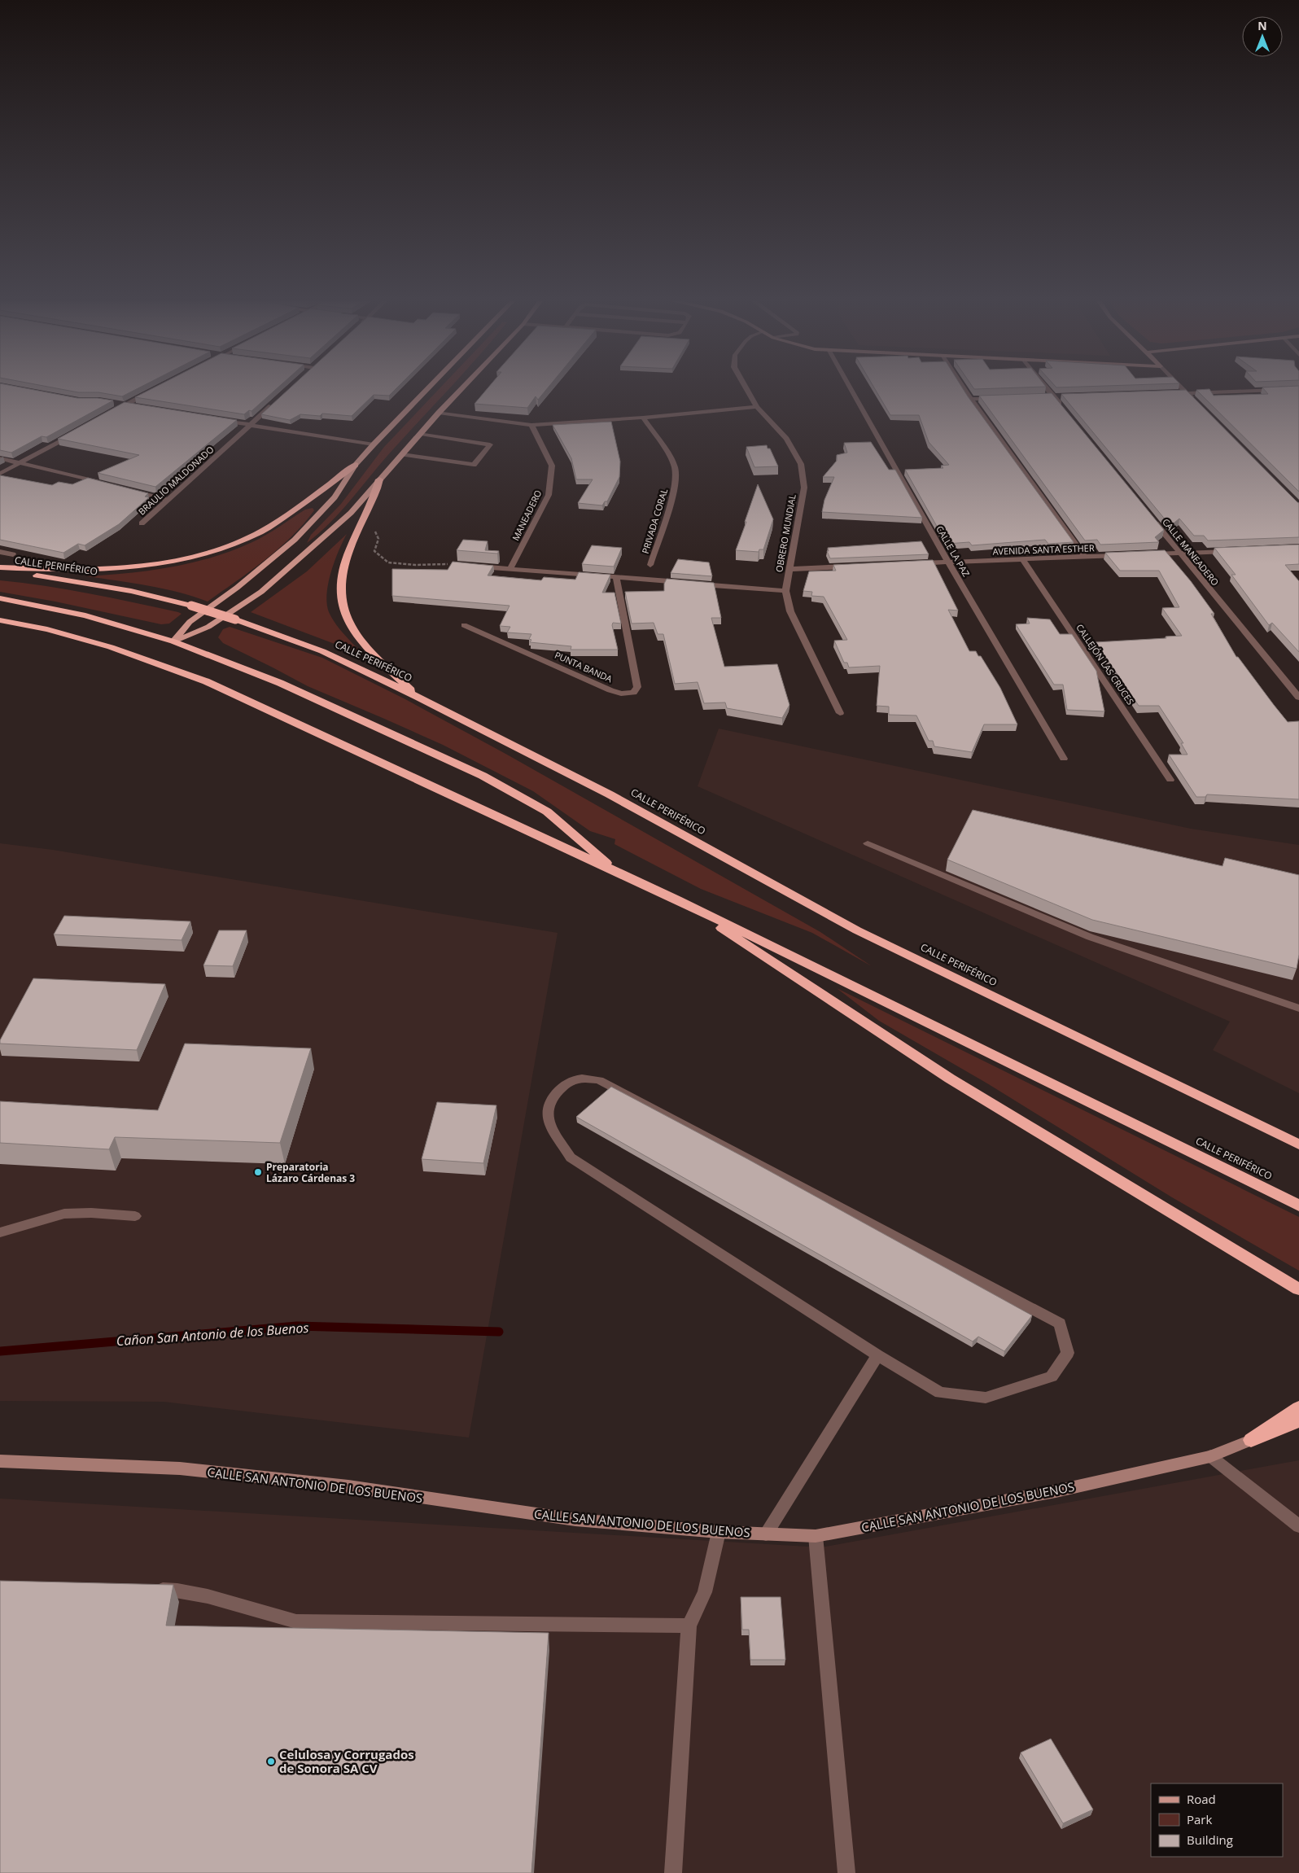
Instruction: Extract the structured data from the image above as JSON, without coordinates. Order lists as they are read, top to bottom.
{
  "streets": {
    "highway": ["CALLE PERIFÉRICO"],
    "street": [
      "BRAULIO MALDONADO",
      "MANEADERO",
      "PRIVADA CORAL",
      "OBRERO MUNDIAL",
      "AVENIDA SANTA ESTHER",
      "CALLE LA PAZ",
      "CALLE MANEADERO",
      "CALLEJÓN LAS CRUCES",
      "PUNTA BANDA",
      "CALLE SAN ANTONIO DE LOS BUENOS"
    ]
  },
  "crossings": [
    ["AVENIDA SANTA ESTHER", "CALLE LA PAZ"],
    ["AVENIDA SANTA ESTHER", "CALLEJÓN LAS CRUCES"]
  ],
  "water": ["Cañon San Antonio de los Buenos"],
  "places": ["Preparatoria Lázaro Cárdenas 3", "Celulosa y Corrugados de Sonora SA CV"],
  "legend": ["Road", "Park", "Building"],
  "north": "top"
}
